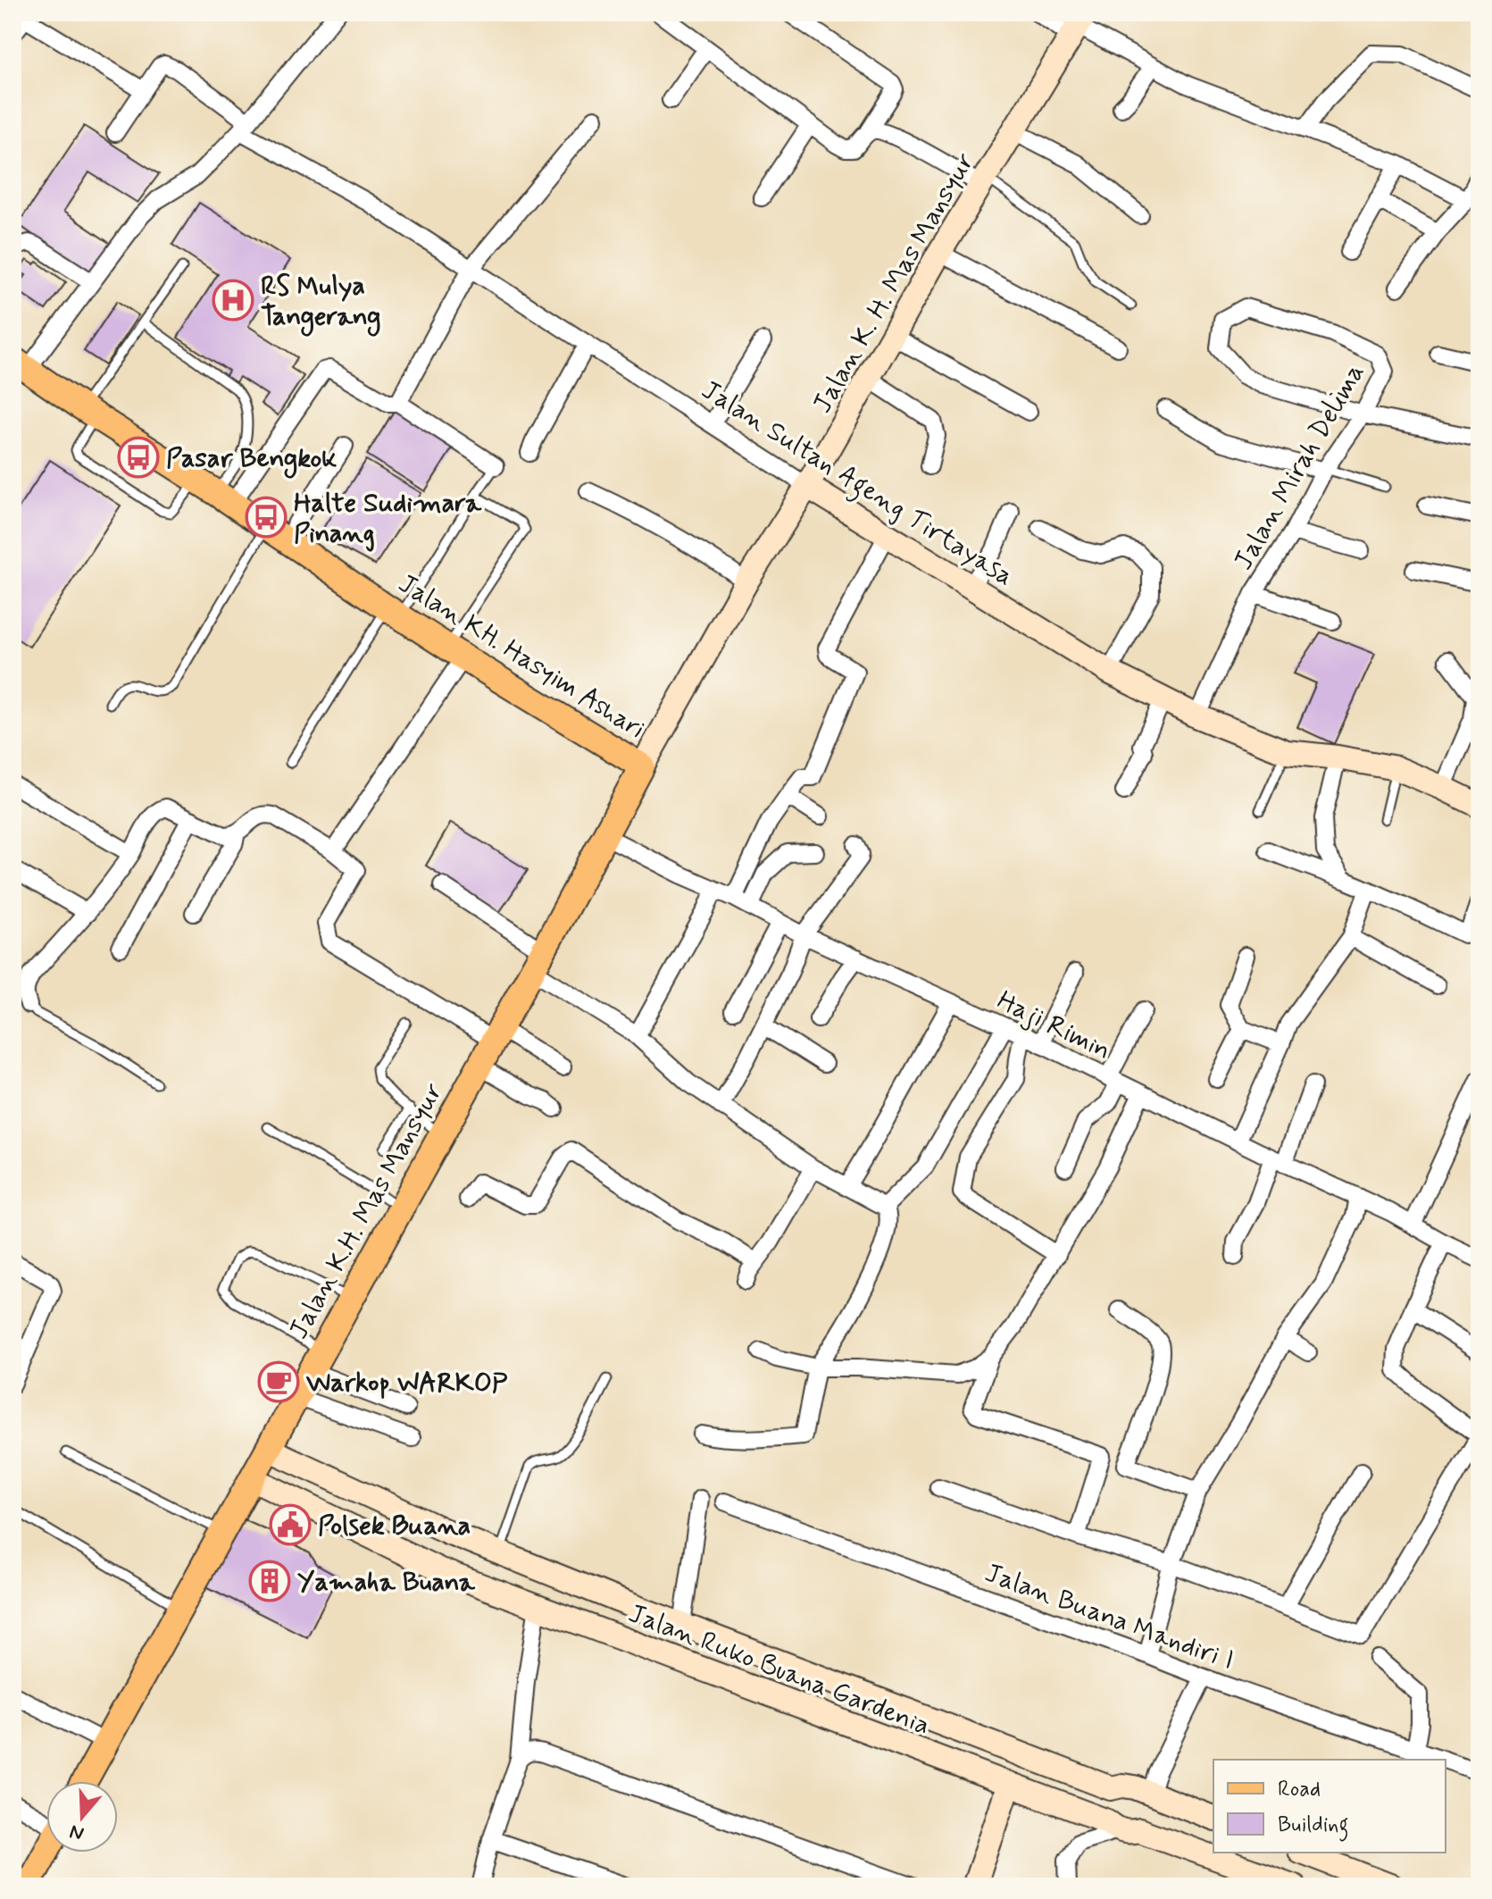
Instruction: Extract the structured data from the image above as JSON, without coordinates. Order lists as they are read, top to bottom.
{
  "streets": {
    "main road": ["Jalan KH. Hasyim Ashari", "Jalan K.H. Mas Mansyur"],
    "street": [
      "Jalan K. H. Mas Mansyur",
      "Jalan Mirah Delima",
      "Jalan Sultan Ageng Tirtayasa",
      "Haji Rimin",
      "Jalan Buana Mandiri I",
      "Jalan Ruko Buana Gardenia"
    ]
  },
  "crossings": [
    ["Jalan K. H. Mas Mansyur", "Jalan Sultan Ageng Tirtayasa"],
    ["Jalan K. H. Mas Mansyur", "Jalan KH. Hasyim Ashari"],
    ["Jalan K. H. Mas Mansyur", "Jalan K.H. Mas Mansyur"],
    ["Jalan Mirah Delima", "Jalan Sultan Ageng Tirtayasa"],
    ["Jalan KH. Hasyim Ashari", "Jalan K.H. Mas Mansyur"],
    ["Haji Rimin", "Jalan K.H. Mas Mansyur"],
    ["Jalan K.H. Mas Mansyur", "Jalan Ruko Buana Gardenia"]
  ],
  "places": {
    "hospital": ["RS Mulya Tangerang"],
    "bus stop": ["Pasar Bengkok", "Halte Sudimara Pinang"],
    "cafe": ["Warkop WARKOP"],
    "public building": ["Polsek Buana"],
    "building": ["Yamaha Buana"]
  },
  "legend": ["Road", "Building"],
  "north": "bottom"
}
